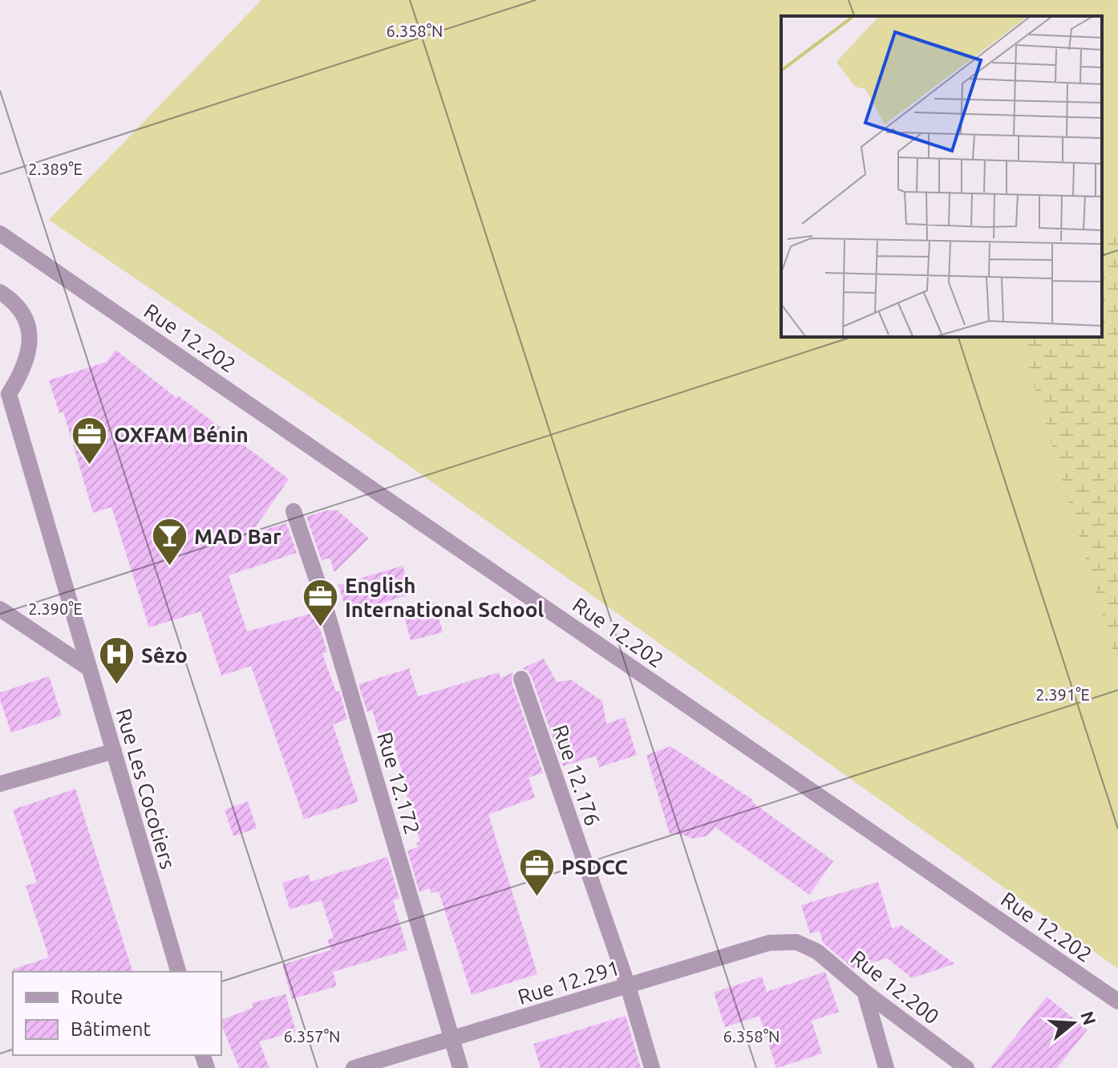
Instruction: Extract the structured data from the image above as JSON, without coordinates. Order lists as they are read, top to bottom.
{
  "streets": {
    "street": [
      "Rue 12.202",
      "Rue 12.176",
      "Rue 12.172",
      "Rue Les Cocotiers",
      "Rue 12.291",
      "Rue 12.200"
    ]
  },
  "crossings": [
    ["Rue 12.176", "Rue 12.291"],
    ["Rue 12.172", "Rue 12.291"],
    ["Rue 12.291", "Rue 12.200"]
  ],
  "places": {
    "office": ["OXFAM Bénin", "English International School", "PSDCC"],
    "bar": ["MAD Bar"],
    "hospital": ["Sêzo"]
  },
  "legend": ["Route", "Bâtiment"],
  "north": "right",
  "coordinates": [
    "6.358°N",
    "2.389°E",
    "2.390°E",
    "2.391°E",
    "6.357°N"
  ]
}
